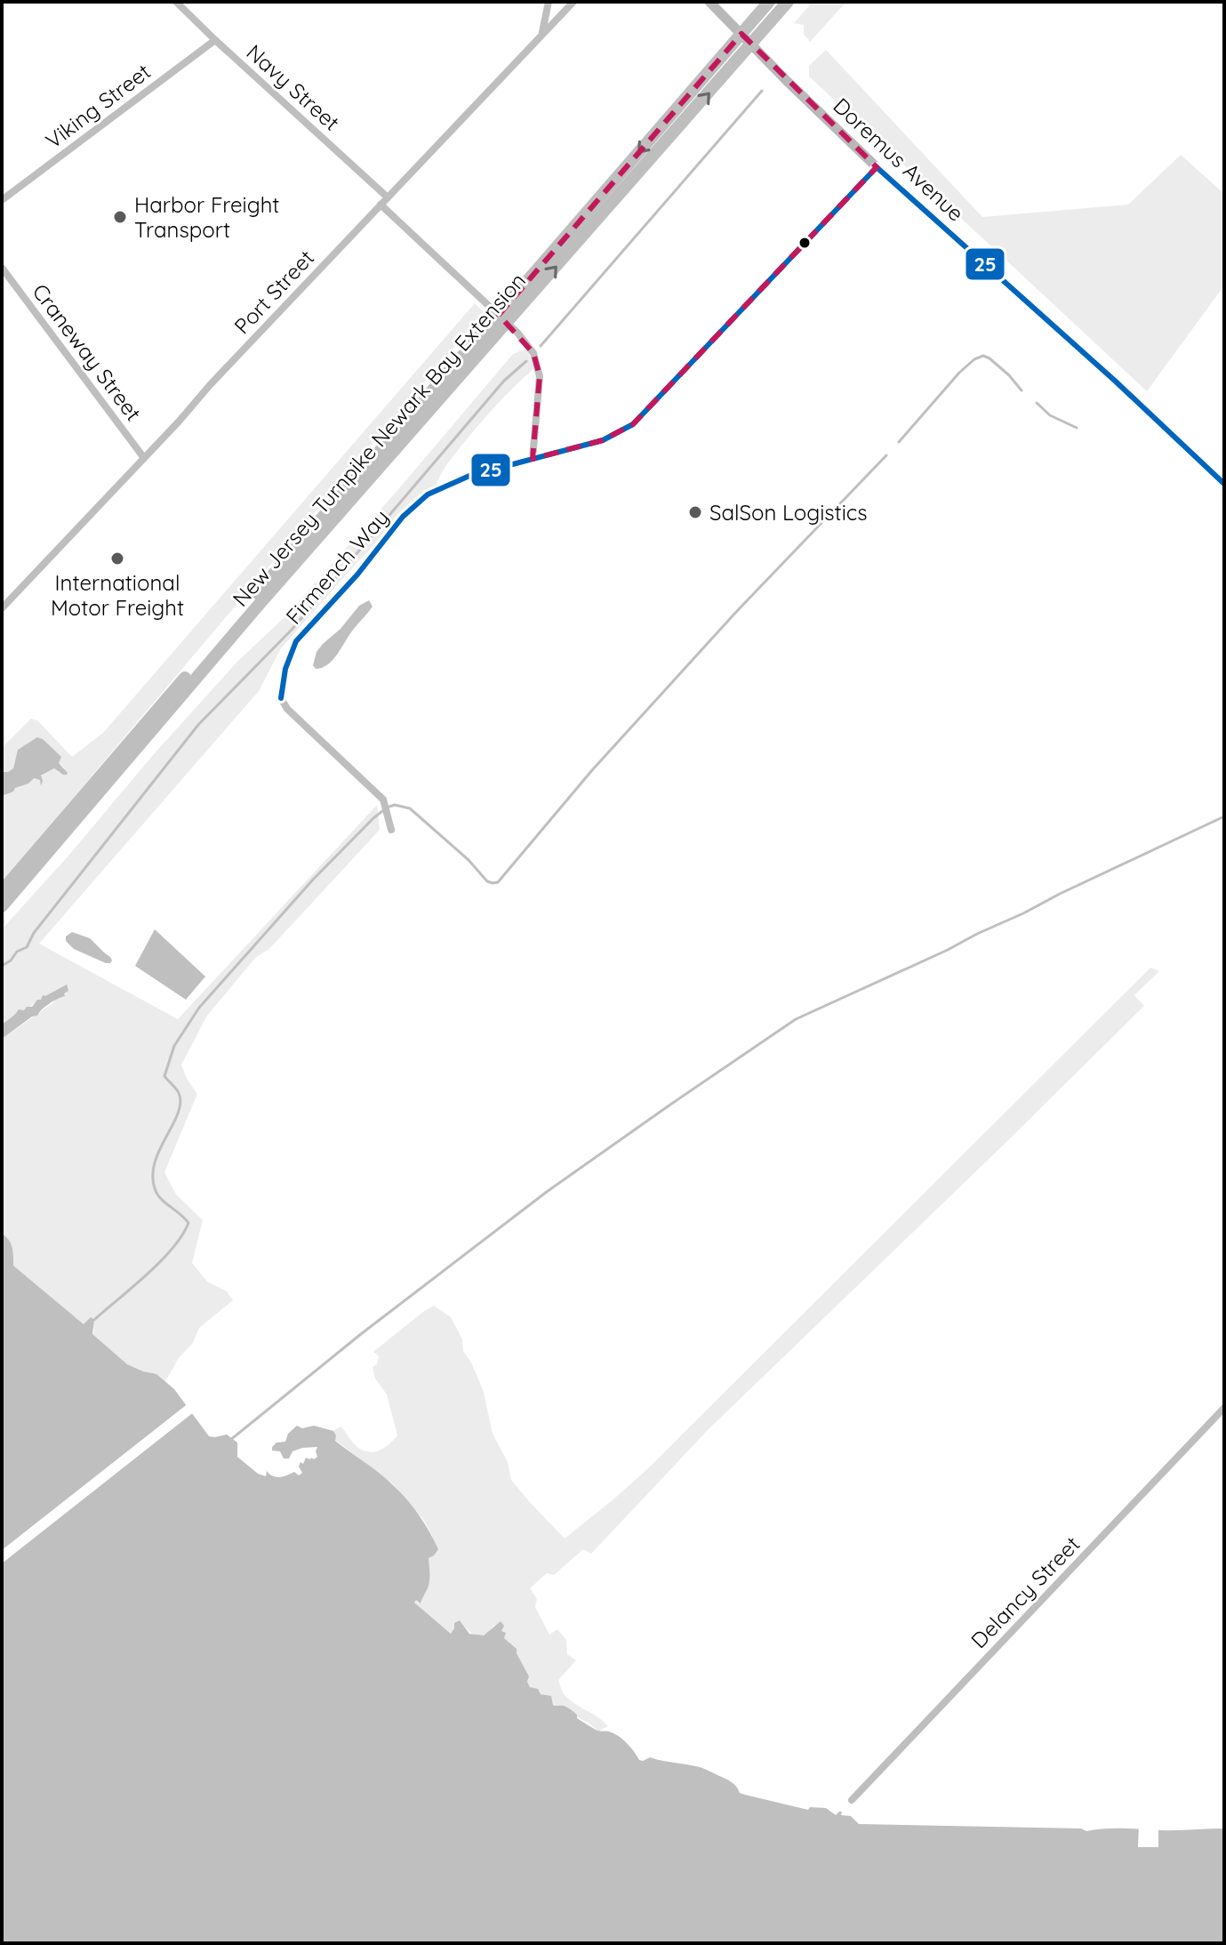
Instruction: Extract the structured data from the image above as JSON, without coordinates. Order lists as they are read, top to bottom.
{
  "streets": {
    "highway": ["New Jersey Turnpike Newark Bay Extension"],
    "main road": ["Doremus Avenue"],
    "street": [
      "Navy Street",
      "Viking Street",
      "Port Street",
      "Craneway Street",
      "Firmench Way",
      "Delancy Street"
    ]
  },
  "crossings": [
    ["Navy Street", "Viking Street"],
    ["Navy Street", "Port Street"],
    ["Doremus Avenue", "Firmench Way"],
    ["Port Street", "Craneway Street"]
  ],
  "places": ["Harbor Freight Transport", "SalSon Logistics", "International Motor Freight"],
  "lines": ["transit line 25"]
}
